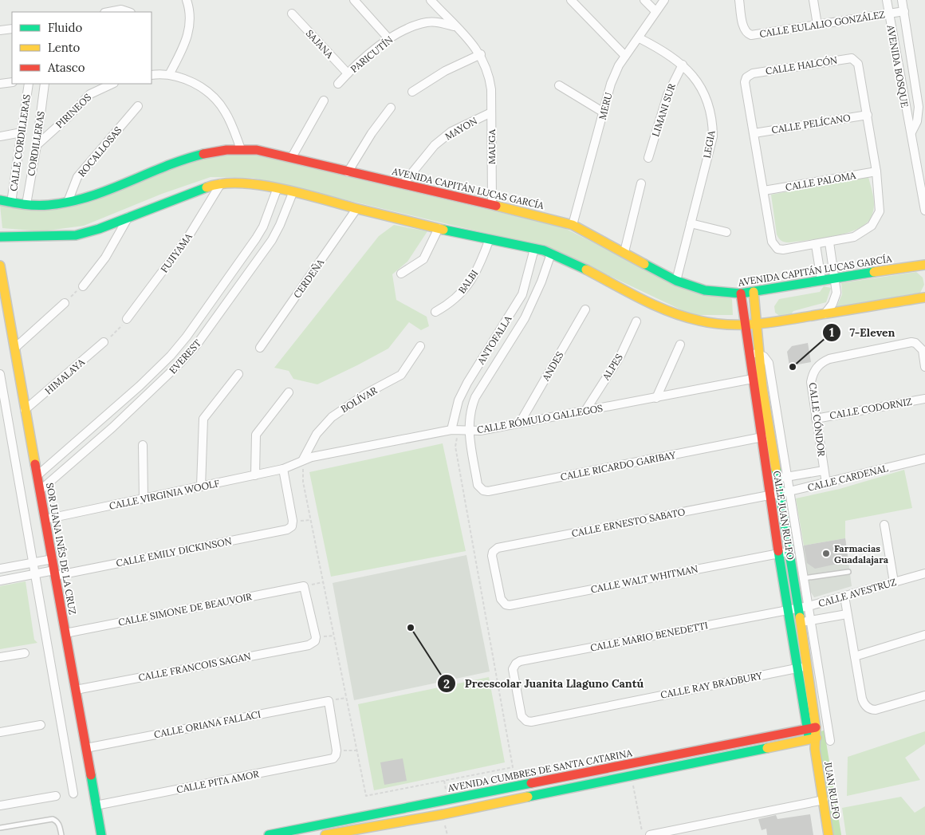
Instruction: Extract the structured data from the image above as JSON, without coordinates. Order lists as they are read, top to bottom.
{
  "streets": {
    "street": [
      "CALLE EULALIO GONZÁLEZ",
      "SAJANA",
      "PARICUTÍN",
      "CALLE HALCÓN",
      "AVENIDA BOSQUE",
      "MERU",
      "LIMANI SUR",
      "PIRINEOS",
      "CALLE PELÍCANO",
      "MAYON",
      "CALLE CORDILLERAS",
      "CORDILLERAS",
      "LEGIA",
      "MAUGA",
      "ROCALLOSAS",
      "CALLE PALOMA",
      "AVENIDA CAPITÁN LUCAS GARCÍA",
      "FUJIYAMA",
      "CERDEÑA",
      "BALBI",
      "ANTOFALLA",
      "EVEREST",
      "ANDES",
      "ALPES",
      "HIMALAYA",
      "BOLÍVAR",
      "CALLE CODORNIZ",
      "CALLE RÓMULO GALLEGOS",
      "CALLE CÓNDOR",
      "CALLE RICARDO GARIBAY",
      "CALLE CARDENAL",
      "CALLE VIRGINIA WOOLF",
      "CALLE JUAN RULFO",
      "CALLE ERNESTO SABATO",
      "SOR JUANA INÉS DE LA CRUZ",
      "CALLE EMILY DICKINSON",
      "CALLE WALT WHITMAN",
      "CALLE AVESTRUZ",
      "CALLE SIMONE DE BEAUVOIR",
      "CALLE MARIO BENEDETTI",
      "CALLE FRANCOIS SAGAN",
      "CALLE RAY BRADBURY",
      "CALLE ORIANA FALLACI",
      "AVENIDA CUMBRES DE SANTA CATARINA",
      "CALLE PITA AMOR",
      "JUAN RULFO"
    ]
  },
  "crossings": [
    ["CALLE EULALIO GONZÁLEZ", "AVENIDA BOSQUE"],
    ["SAJANA", "PARICUTÍN"],
    ["CALLE HALCÓN", "CALLE PELÍCANO"],
    ["CALLE HALCÓN", "CALLE PALOMA"],
    ["MERU", "LEGIA"],
    ["MERU", "AVENIDA CAPITÁN LUCAS GARCÍA"],
    ["LIMANI SUR", "LEGIA"],
    ["PIRINEOS", "CORDILLERAS"],
    ["MAYON", "MAUGA"],
    ["MAYON", "AVENIDA CAPITÁN LUCAS GARCÍA"],
    ["CALLE CORDILLERAS", "AVENIDA CAPITÁN LUCAS GARCÍA"],
    ["CORDILLERAS", "AVENIDA CAPITÁN LUCAS GARCÍA"],
    ["LEGIA", "AVENIDA CAPITÁN LUCAS GARCÍA"],
    ["MAUGA", "AVENIDA CAPITÁN LUCAS GARCÍA"],
    ["ROCALLOSAS", "AVENIDA CAPITÁN LUCAS GARCÍA"],
    ["AVENIDA CAPITÁN LUCAS GARCÍA", "CALLE JUAN RULFO"],
    ["ANTOFALLA", "CALLE RÓMULO GALLEGOS"],
    ["ANTOFALLA", "CALLE RICARDO GARIBAY"],
    ["EVEREST", "SOR JUANA INÉS DE LA CRUZ"],
    ["ANDES", "CALLE RÓMULO GALLEGOS"],
    ["ALPES", "CALLE RÓMULO GALLEGOS"],
    ["HIMALAYA", "SOR JUANA INÉS DE LA CRUZ"],
    ["BOLÍVAR", "CALLE RÓMULO GALLEGOS"],
    ["CALLE CODORNIZ", "CALLE CÓNDOR"],
    ["CALLE RÓMULO GALLEGOS", "CALLE VIRGINIA WOOLF"],
    ["CALLE RÓMULO GALLEGOS", "CALLE JUAN RULFO"],
    ["CALLE RÓMULO GALLEGOS", "CALLE EMILY DICKINSON"],
    ["CALLE CÓNDOR", "CALLE CARDENAL"],
    ["CALLE RICARDO GARIBAY", "CALLE JUAN RULFO"],
    ["CALLE CARDENAL", "CALLE JUAN RULFO"],
    ["CALLE CARDENAL", "CALLE ERNESTO SABATO"],
    ["CALLE VIRGINIA WOOLF", "SOR JUANA INÉS DE LA CRUZ"],
    ["CALLE VIRGINIA WOOLF", "CALLE EMILY DICKINSON"],
    ["CALLE JUAN RULFO", "CALLE ERNESTO SABATO"],
    ["CALLE JUAN RULFO", "CALLE WALT WHITMAN"],
    ["CALLE JUAN RULFO", "CALLE AVESTRUZ"],
    ["CALLE JUAN RULFO", "CALLE MARIO BENEDETTI"],
    ["CALLE JUAN RULFO", "CALLE RAY BRADBURY"],
    ["CALLE JUAN RULFO", "AVENIDA CUMBRES DE SANTA CATARINA"],
    ["CALLE JUAN RULFO", "JUAN RULFO"],
    ["CALLE ERNESTO SABATO", "CALLE WALT WHITMAN"],
    ["SOR JUANA INÉS DE LA CRUZ", "CALLE EMILY DICKINSON"],
    ["SOR JUANA INÉS DE LA CRUZ", "CALLE SIMONE DE BEAUVOIR"],
    ["SOR JUANA INÉS DE LA CRUZ", "CALLE FRANCOIS SAGAN"],
    ["SOR JUANA INÉS DE LA CRUZ", "CALLE ORIANA FALLACI"],
    ["SOR JUANA INÉS DE LA CRUZ", "CALLE PITA AMOR"],
    ["CALLE AVESTRUZ", "CALLE MARIO BENEDETTI"],
    ["CALLE SIMONE DE BEAUVOIR", "CALLE FRANCOIS SAGAN"],
    ["CALLE MARIO BENEDETTI", "CALLE RAY BRADBURY"],
    ["CALLE ORIANA FALLACI", "CALLE PITA AMOR"]
  ],
  "places": ["7-Eleven", "Farmacias Guadalajara", "Preescolar Juanita Llaguno Cantú"],
  "legend": ["Fluido", "Lento", "Atasco"]
}
